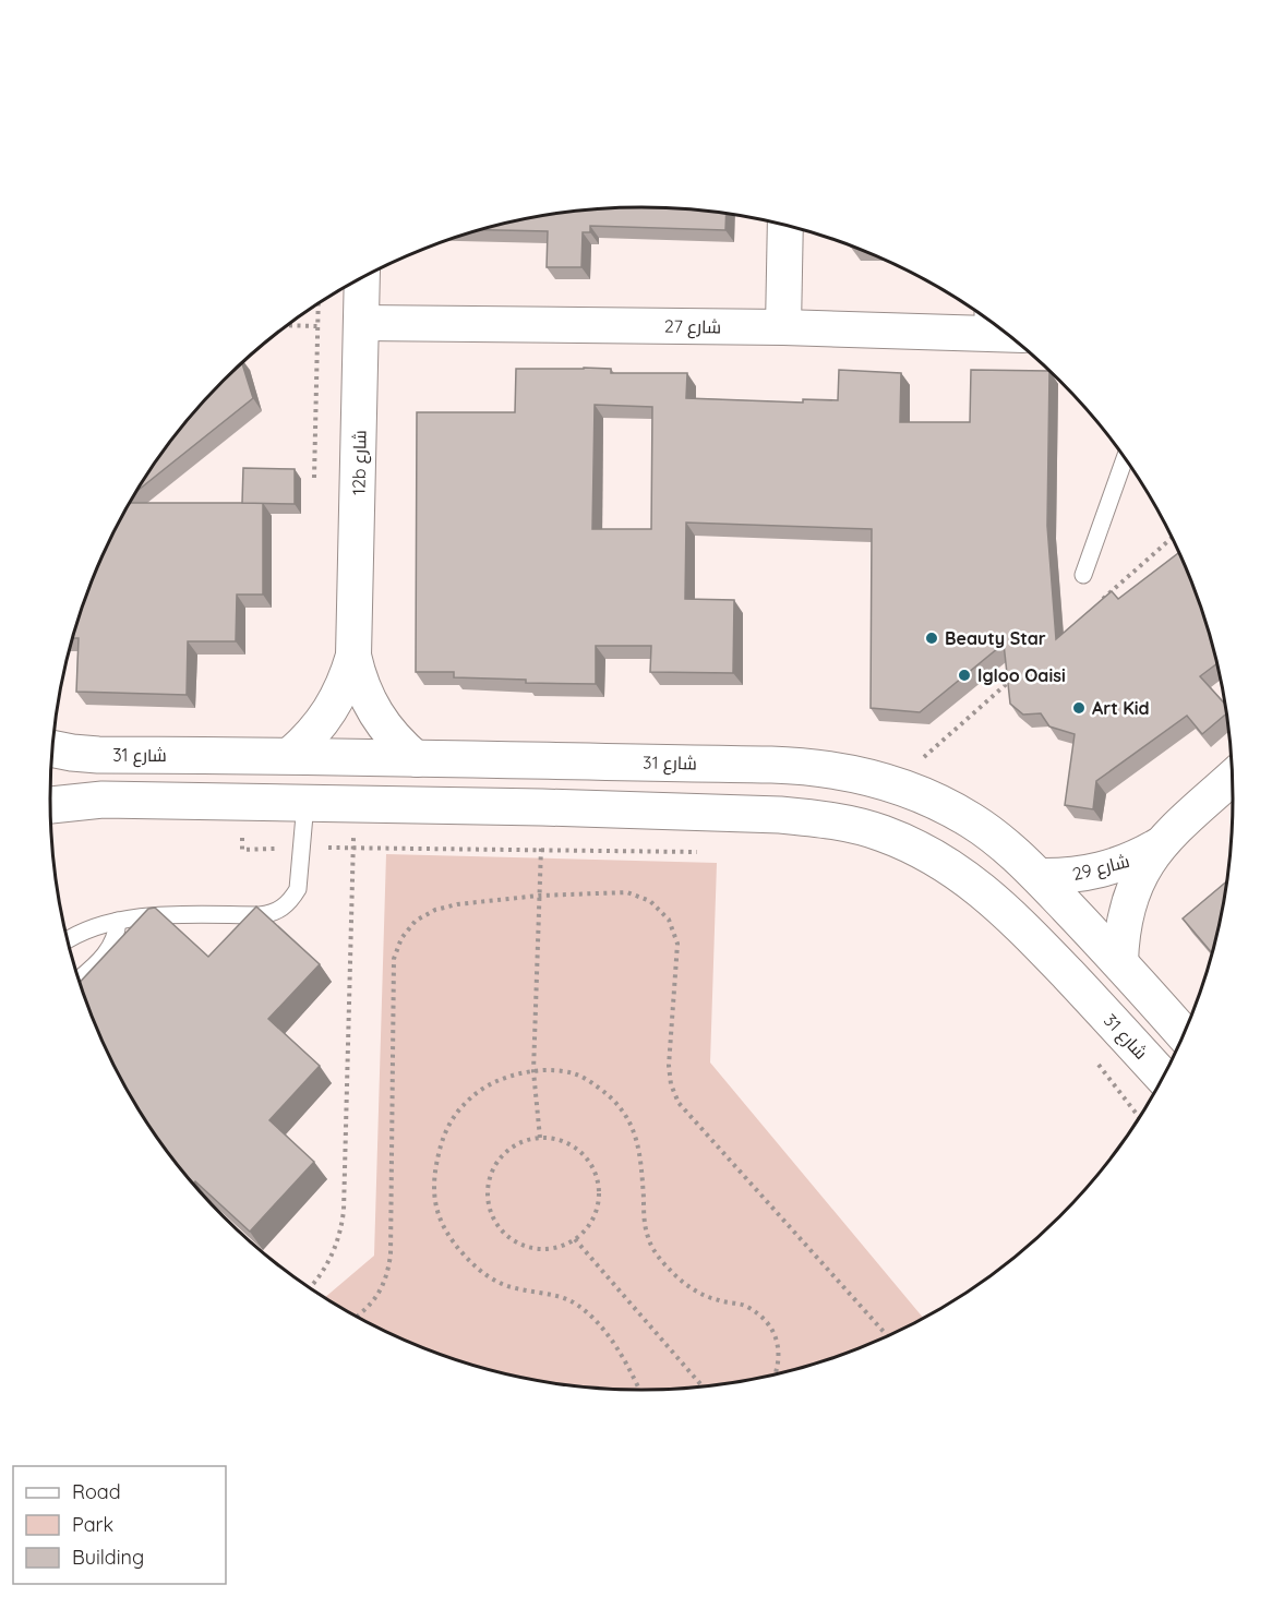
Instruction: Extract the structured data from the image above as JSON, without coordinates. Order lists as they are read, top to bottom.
{
  "streets": {
    "street": [
      "شارع 27",
      "12b شارع",
      "شارع 31",
      "شارع 29"
    ]
  },
  "crossings": [
    ["شارع 27", "12b شارع"],
    ["12b شارع", "شارع 31"],
    ["شارع 31", "شارع 29"]
  ],
  "places": ["Beauty Star", "Igloo Oaisi", "Art Kid"],
  "legend": ["Road", "Park", "Building"]
}
